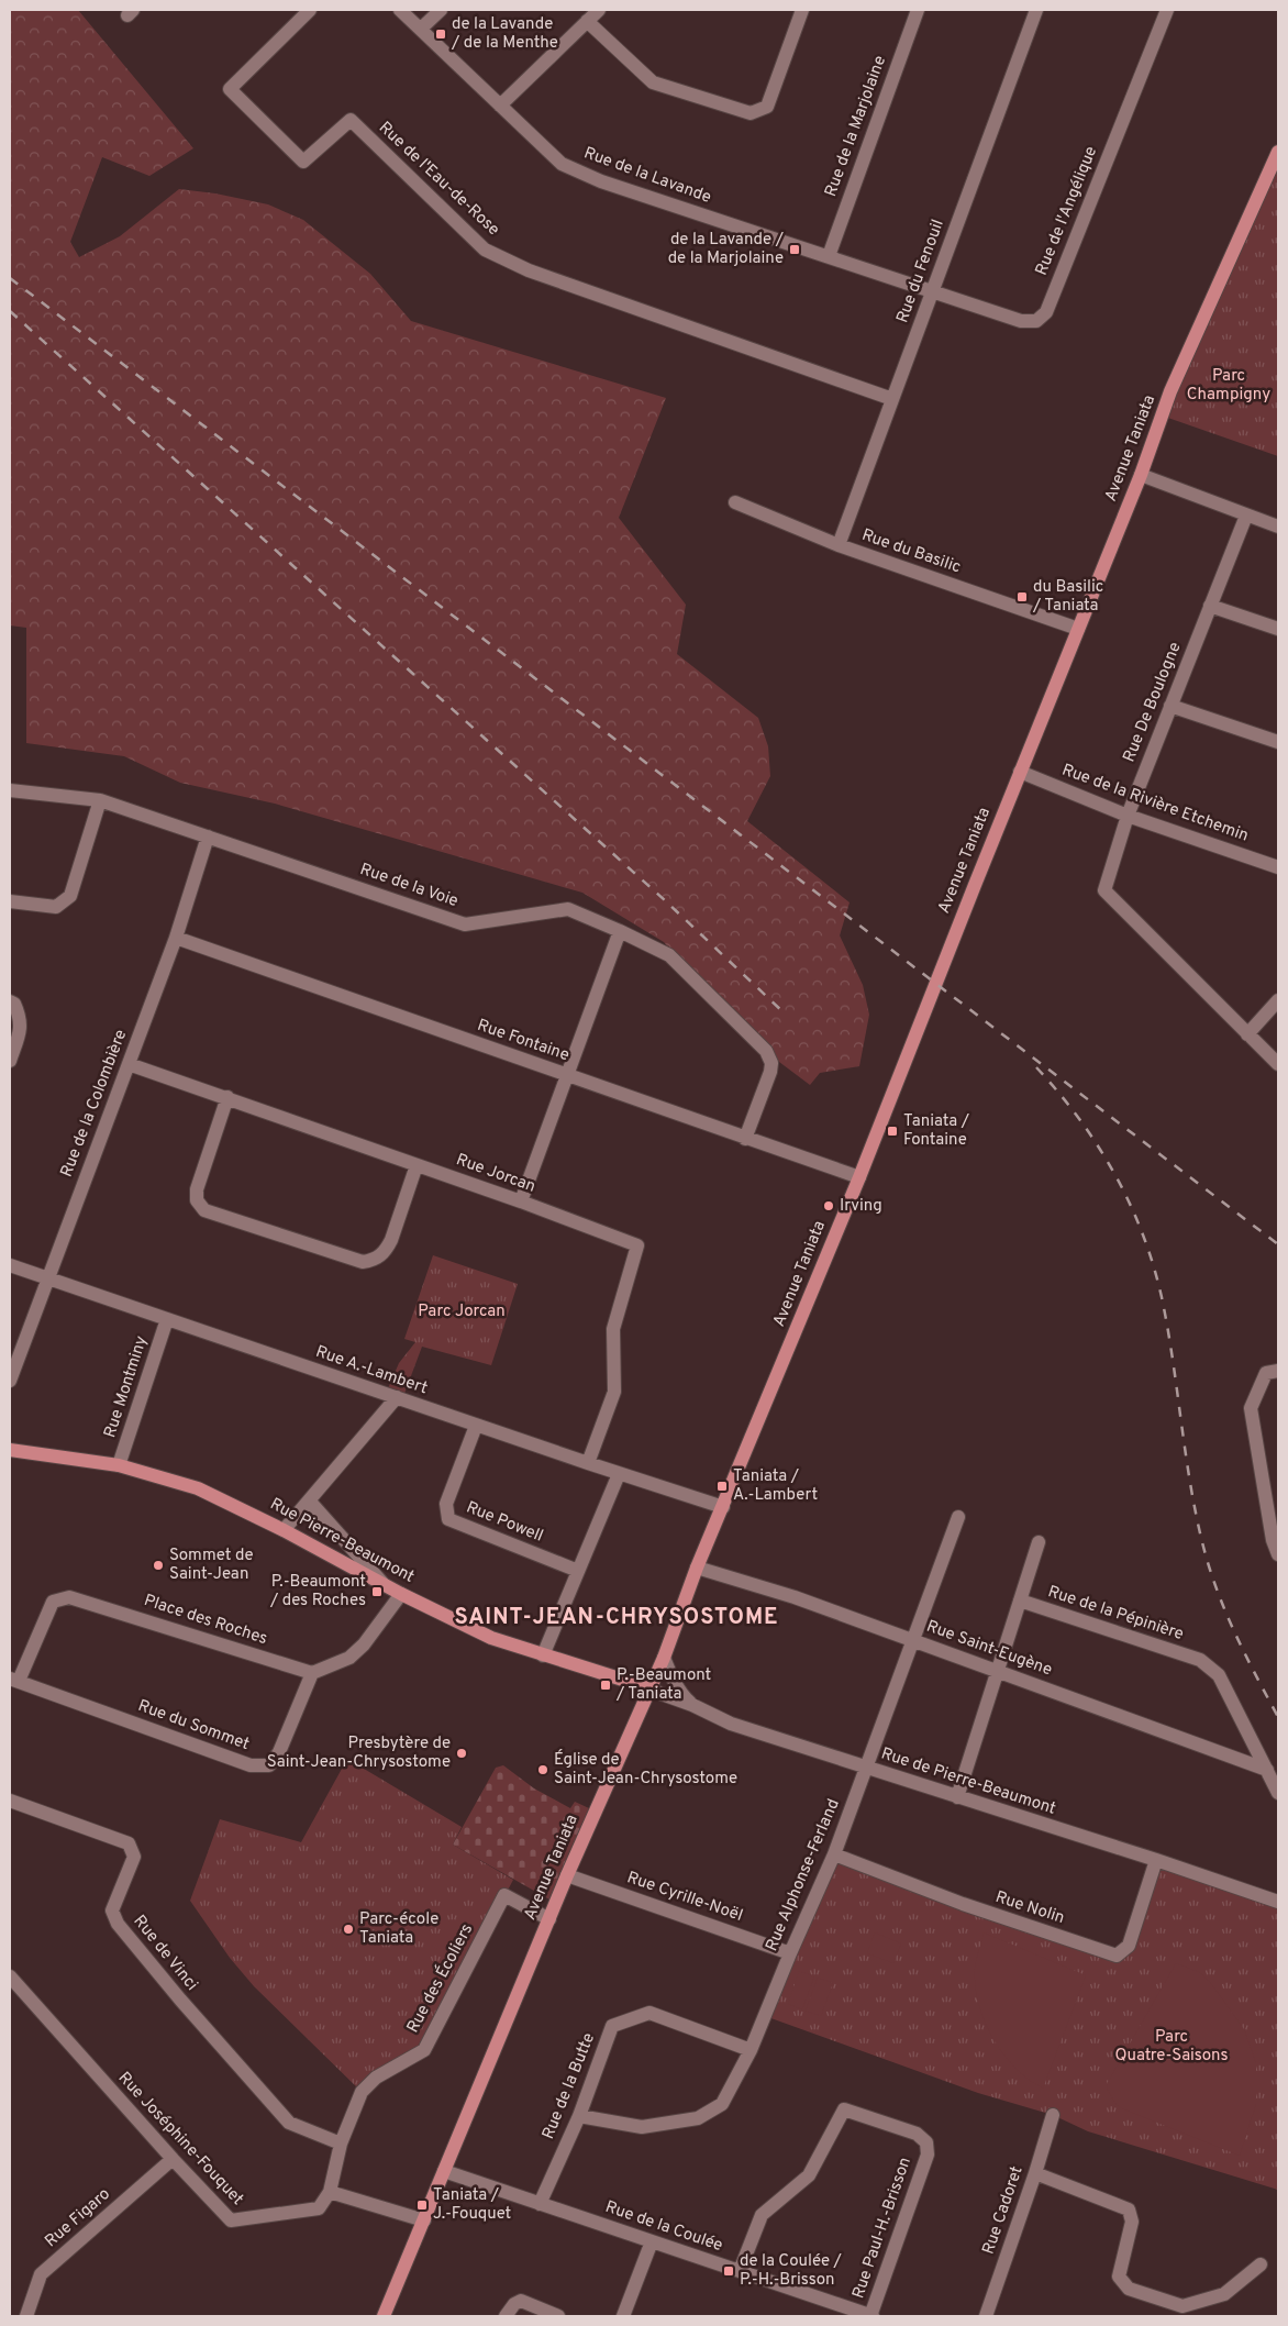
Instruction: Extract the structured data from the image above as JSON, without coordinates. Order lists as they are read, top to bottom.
{
  "streets": {
    "main road": ["Avenue Taniata", "Rue Pierre-Beaumont"],
    "street": [
      "Rue de la Marjolaine",
      "Rue de la Lavande",
      "Rue de l'Eau-de-Rose",
      "Rue de l'Angélique",
      "Rue du Fenouil",
      "Rue du Basilic",
      "Rue De Boulogne",
      "Rue de la Rivière Etchemin",
      "Rue de la Voie",
      "Rue Fontaine",
      "Rue de la Colombière",
      "Rue Jorcan",
      "Rue A.-Lambert",
      "Rue Montminy",
      "Rue Powell",
      "Rue de la Pépinière",
      "Place des Roches",
      "Rue Saint-Eugène",
      "Rue du Sommet",
      "Rue de Pierre-Beaumont",
      "Rue Alphonse-Ferland",
      "Rue Cyrille-Noël",
      "Rue Nolin",
      "Rue de Vinci",
      "Rue des Écoliers",
      "Rue de la Butte",
      "Rue Joséphine-Fouquet",
      "Rue Cadoret",
      "Rue Figaro",
      "Rue de la Coulée",
      "Rue Paul-H.-Brisson"
    ]
  },
  "crossings": [
    ["Rue de la Marjolaine", "Rue de la Lavande"],
    ["Rue de la Lavande", "Rue de l'Angélique"],
    ["Rue de la Lavande", "Rue du Fenouil"],
    ["Rue de l'Eau-de-Rose", "Rue du Fenouil"],
    ["Rue de l'Angélique", "Rue du Fenouil"],
    ["Rue du Fenouil", "Rue du Basilic"],
    ["Avenue Taniata", "Rue du Basilic"],
    ["Avenue Taniata", "Rue de la Rivière Etchemin"],
    ["Avenue Taniata", "Rue Fontaine"],
    ["Avenue Taniata", "Rue A.-Lambert"],
    ["Avenue Taniata", "Rue Pierre-Beaumont"],
    ["Avenue Taniata", "Rue Saint-Eugène"],
    ["Avenue Taniata", "Rue de Pierre-Beaumont"],
    ["Avenue Taniata", "Rue Cyrille-Noël"],
    ["Avenue Taniata", "Rue des Écoliers"],
    ["Avenue Taniata", "Rue de la Coulée"],
    ["Rue De Boulogne", "Rue de la Rivière Etchemin"],
    ["Rue de la Voie", "Rue Fontaine"],
    ["Rue de la Voie", "Rue de la Colombière"],
    ["Rue Fontaine", "Rue de la Colombière"],
    ["Rue de la Colombière", "Rue Jorcan"],
    ["Rue de la Colombière", "Rue A.-Lambert"],
    ["Rue Jorcan", "Rue A.-Lambert"],
    ["Rue A.-Lambert", "Rue Montminy"],
    ["Rue A.-Lambert", "Rue Powell"],
    ["Rue Montminy", "Rue Pierre-Beaumont"],
    ["Rue Pierre-Beaumont", "Rue de Pierre-Beaumont"],
    ["Rue de la Pépinière", "Rue Saint-Eugène"],
    ["Place des Roches", "Rue du Sommet"],
    ["Rue Saint-Eugène", "Rue Alphonse-Ferland"],
    ["Rue de Pierre-Beaumont", "Rue Alphonse-Ferland"],
    ["Rue de Pierre-Beaumont", "Rue Nolin"],
    ["Rue Alphonse-Ferland", "Rue Cyrille-Noël"],
    ["Rue Alphonse-Ferland", "Rue Nolin"],
    ["Rue Alphonse-Ferland", "Rue de la Butte"],
    ["Rue de Vinci", "Rue des Écoliers"],
    ["Rue des Écoliers", "Rue Joséphine-Fouquet"],
    ["Rue de la Butte", "Rue de la Coulée"],
    ["Rue Joséphine-Fouquet", "Rue Figaro"],
    ["Rue de la Coulée", "Rue Paul-H.-Brisson"]
  ],
  "districts": ["SAINT-JEAN-CHRYSOSTOME"],
  "parks": ["Parc Champigny", "Parc Jorcan", "Parc Quatre-Saisons"],
  "places": {
    "transit": [
      "de la Lavande / de la Menthe",
      "de la Lavande / de la Marjolaine",
      "du Basilic / Taniata",
      "Taniata / Fontaine",
      "Taniata / A.-Lambert",
      "P.-Beaumont / des Roches",
      "P.-Beaumont / Taniata",
      "Taniata / J.-Fouquet",
      "de la Coulée / P.-H.-Brisson"
    ],
    "other": [
      "Irving",
      "Sommet de Saint-Jean",
      "Presbytère de Saint-Jean-Chrysostome",
      "Église de Saint-Jean-Chrysostome",
      "Parc-école Taniata"
    ]
  }
}
